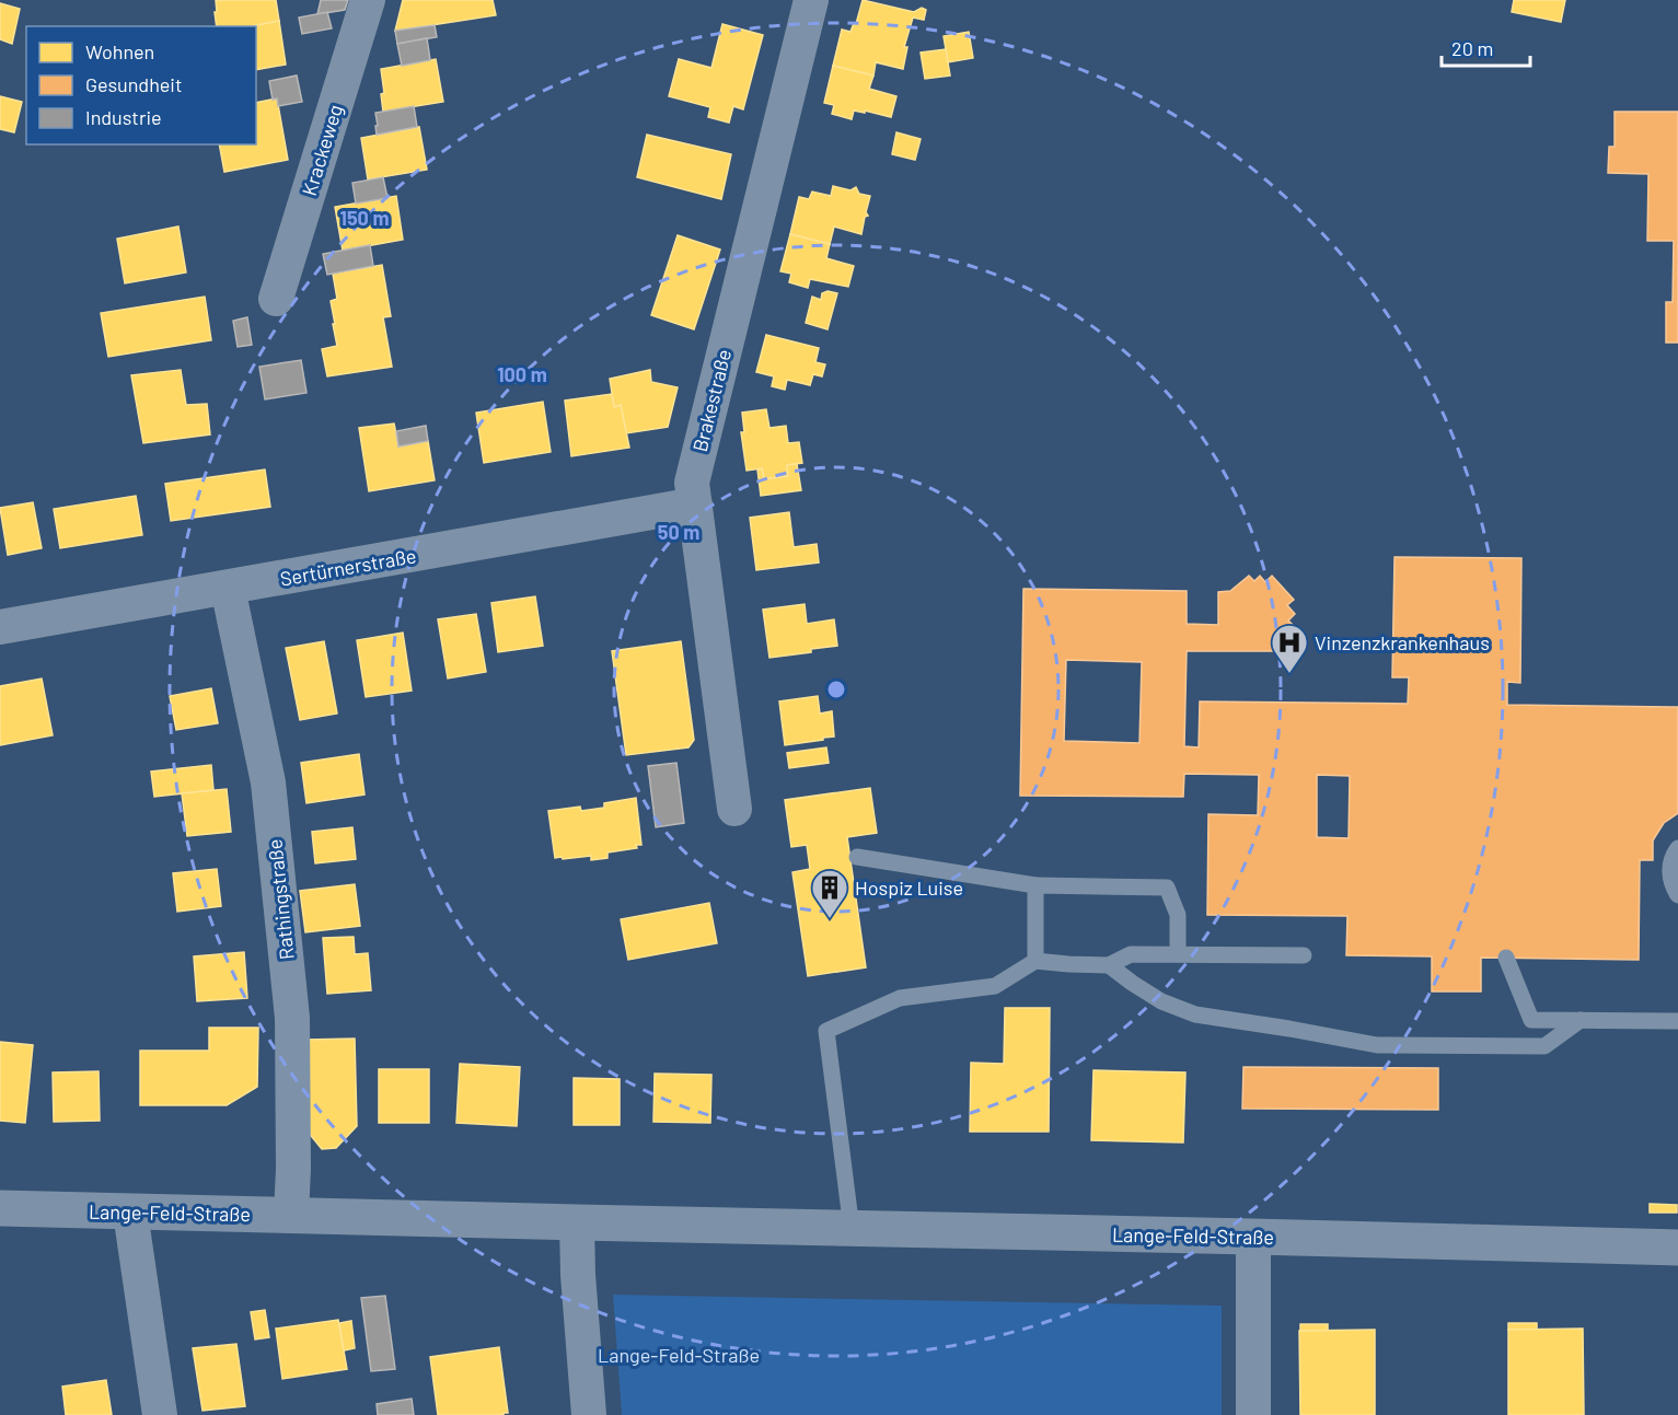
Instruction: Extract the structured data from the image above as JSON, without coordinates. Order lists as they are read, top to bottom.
{
  "streets": {
    "street": [
      "Krackeweg",
      "Brakestraße",
      "Sertürnerstraße",
      "Rathingstraße",
      "Lange-Feld-Straße"
    ]
  },
  "crossings": [
    ["Brakestraße", "Sertürnerstraße"],
    ["Sertürnerstraße", "Rathingstraße"],
    ["Rathingstraße", "Lange-Feld-Straße"]
  ],
  "parks": ["Lange-Feld-Straße"],
  "places": {
    "hospital": ["Vinzenzkrankenhaus"],
    "building": ["Hospiz Luise"]
  },
  "legend": ["Wohnen", "Gesundheit", "Industrie"],
  "scale_bar": "20 m",
  "rings": ["150 m", "100 m", "50 m"]
}
